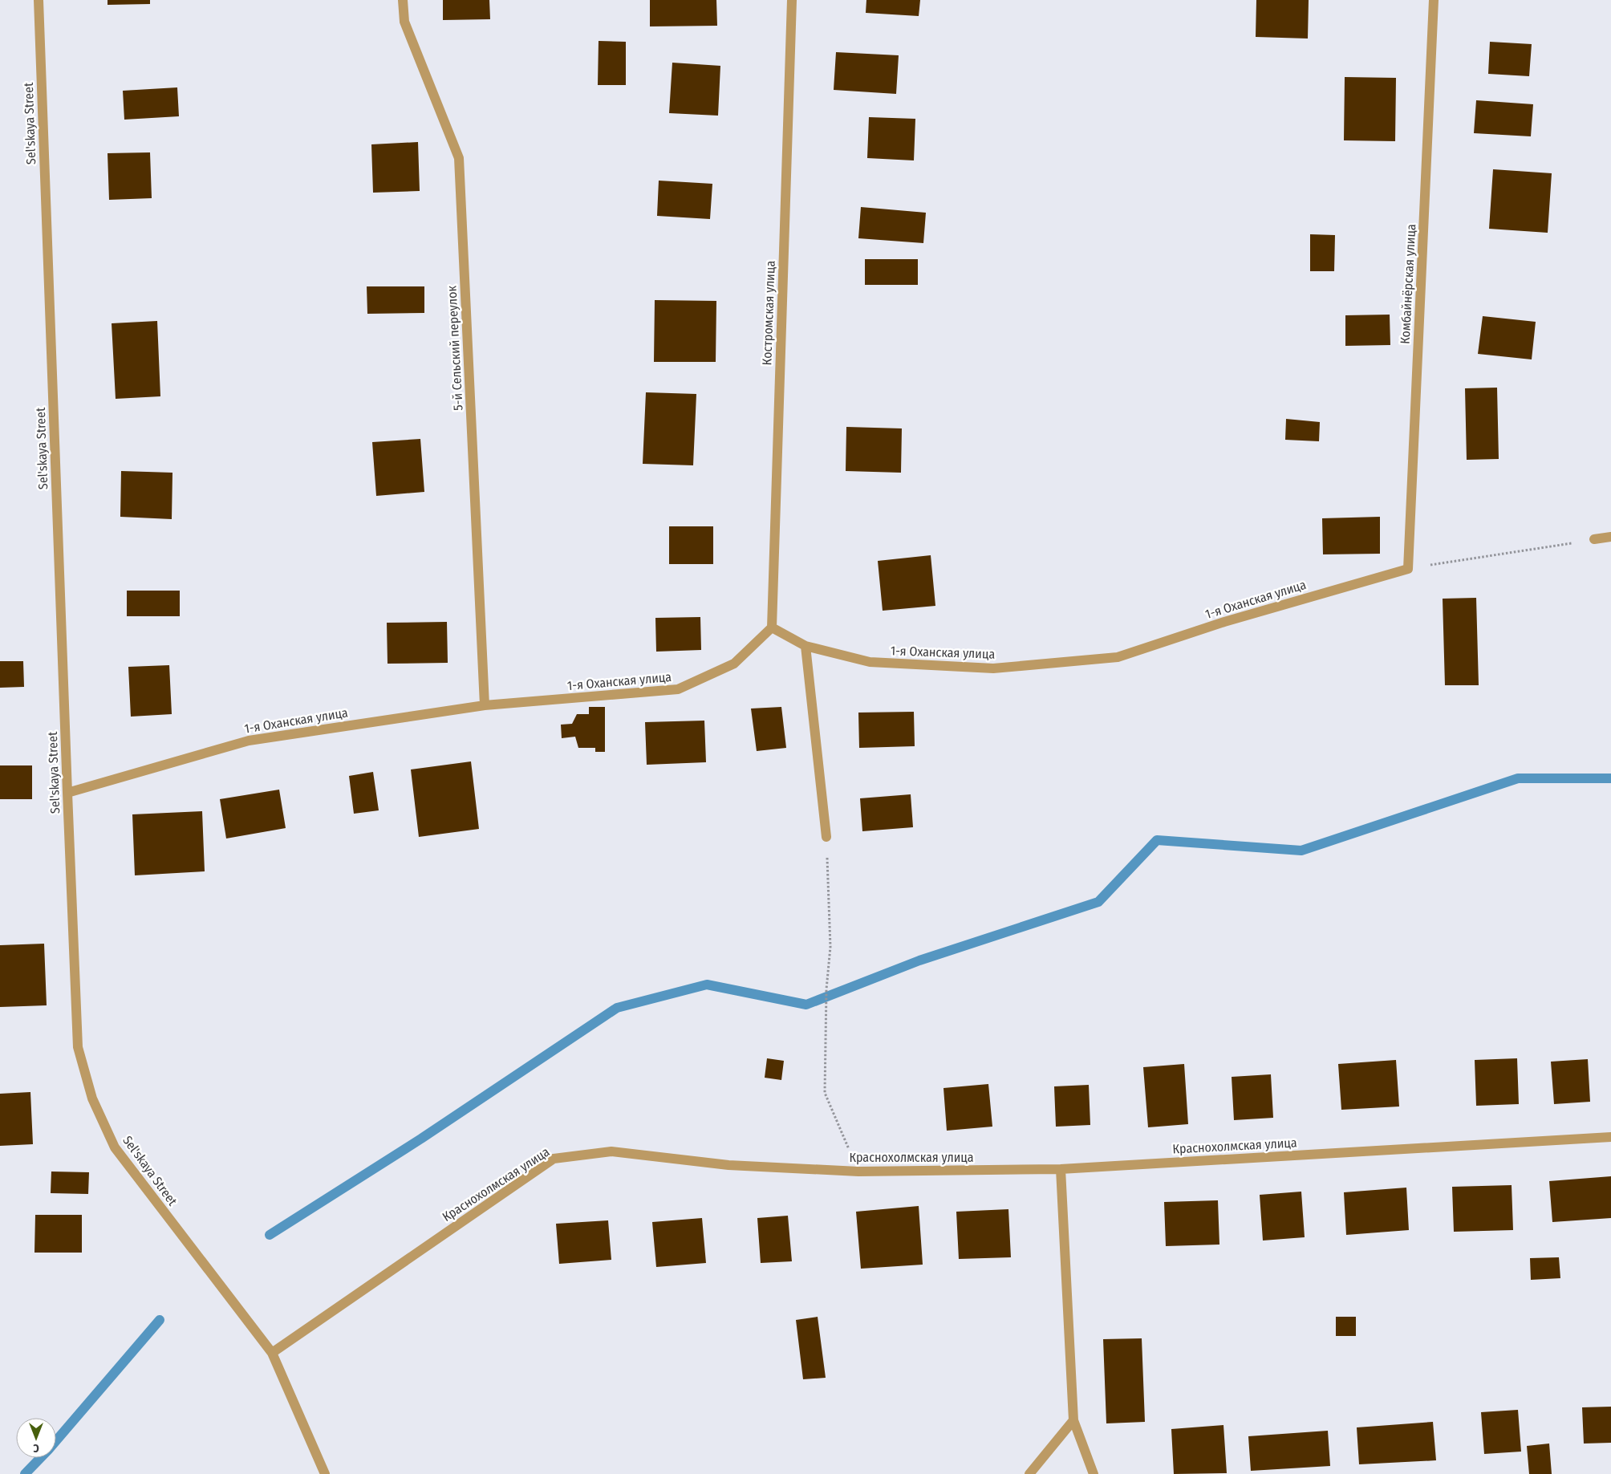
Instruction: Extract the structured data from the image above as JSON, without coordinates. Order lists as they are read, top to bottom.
{
  "streets": {
    "street": [
      "Sel'skaya Street",
      "Комбайнёрская улица",
      "Костромская улица",
      "5-й Сельский переулок",
      "1-я Оханская улица",
      "Краснохолмская улица"
    ]
  },
  "crossings": [
    ["Sel'skaya Street", "1-я Оханская улица"],
    ["Sel'skaya Street", "Краснохолмская улица"],
    ["Комбайнёрская улица", "1-я Оханская улица"],
    ["Костромская улица", "1-я Оханская улица"],
    ["5-й Сельский переулок", "1-я Оханская улица"]
  ],
  "north": "bottom"
}
